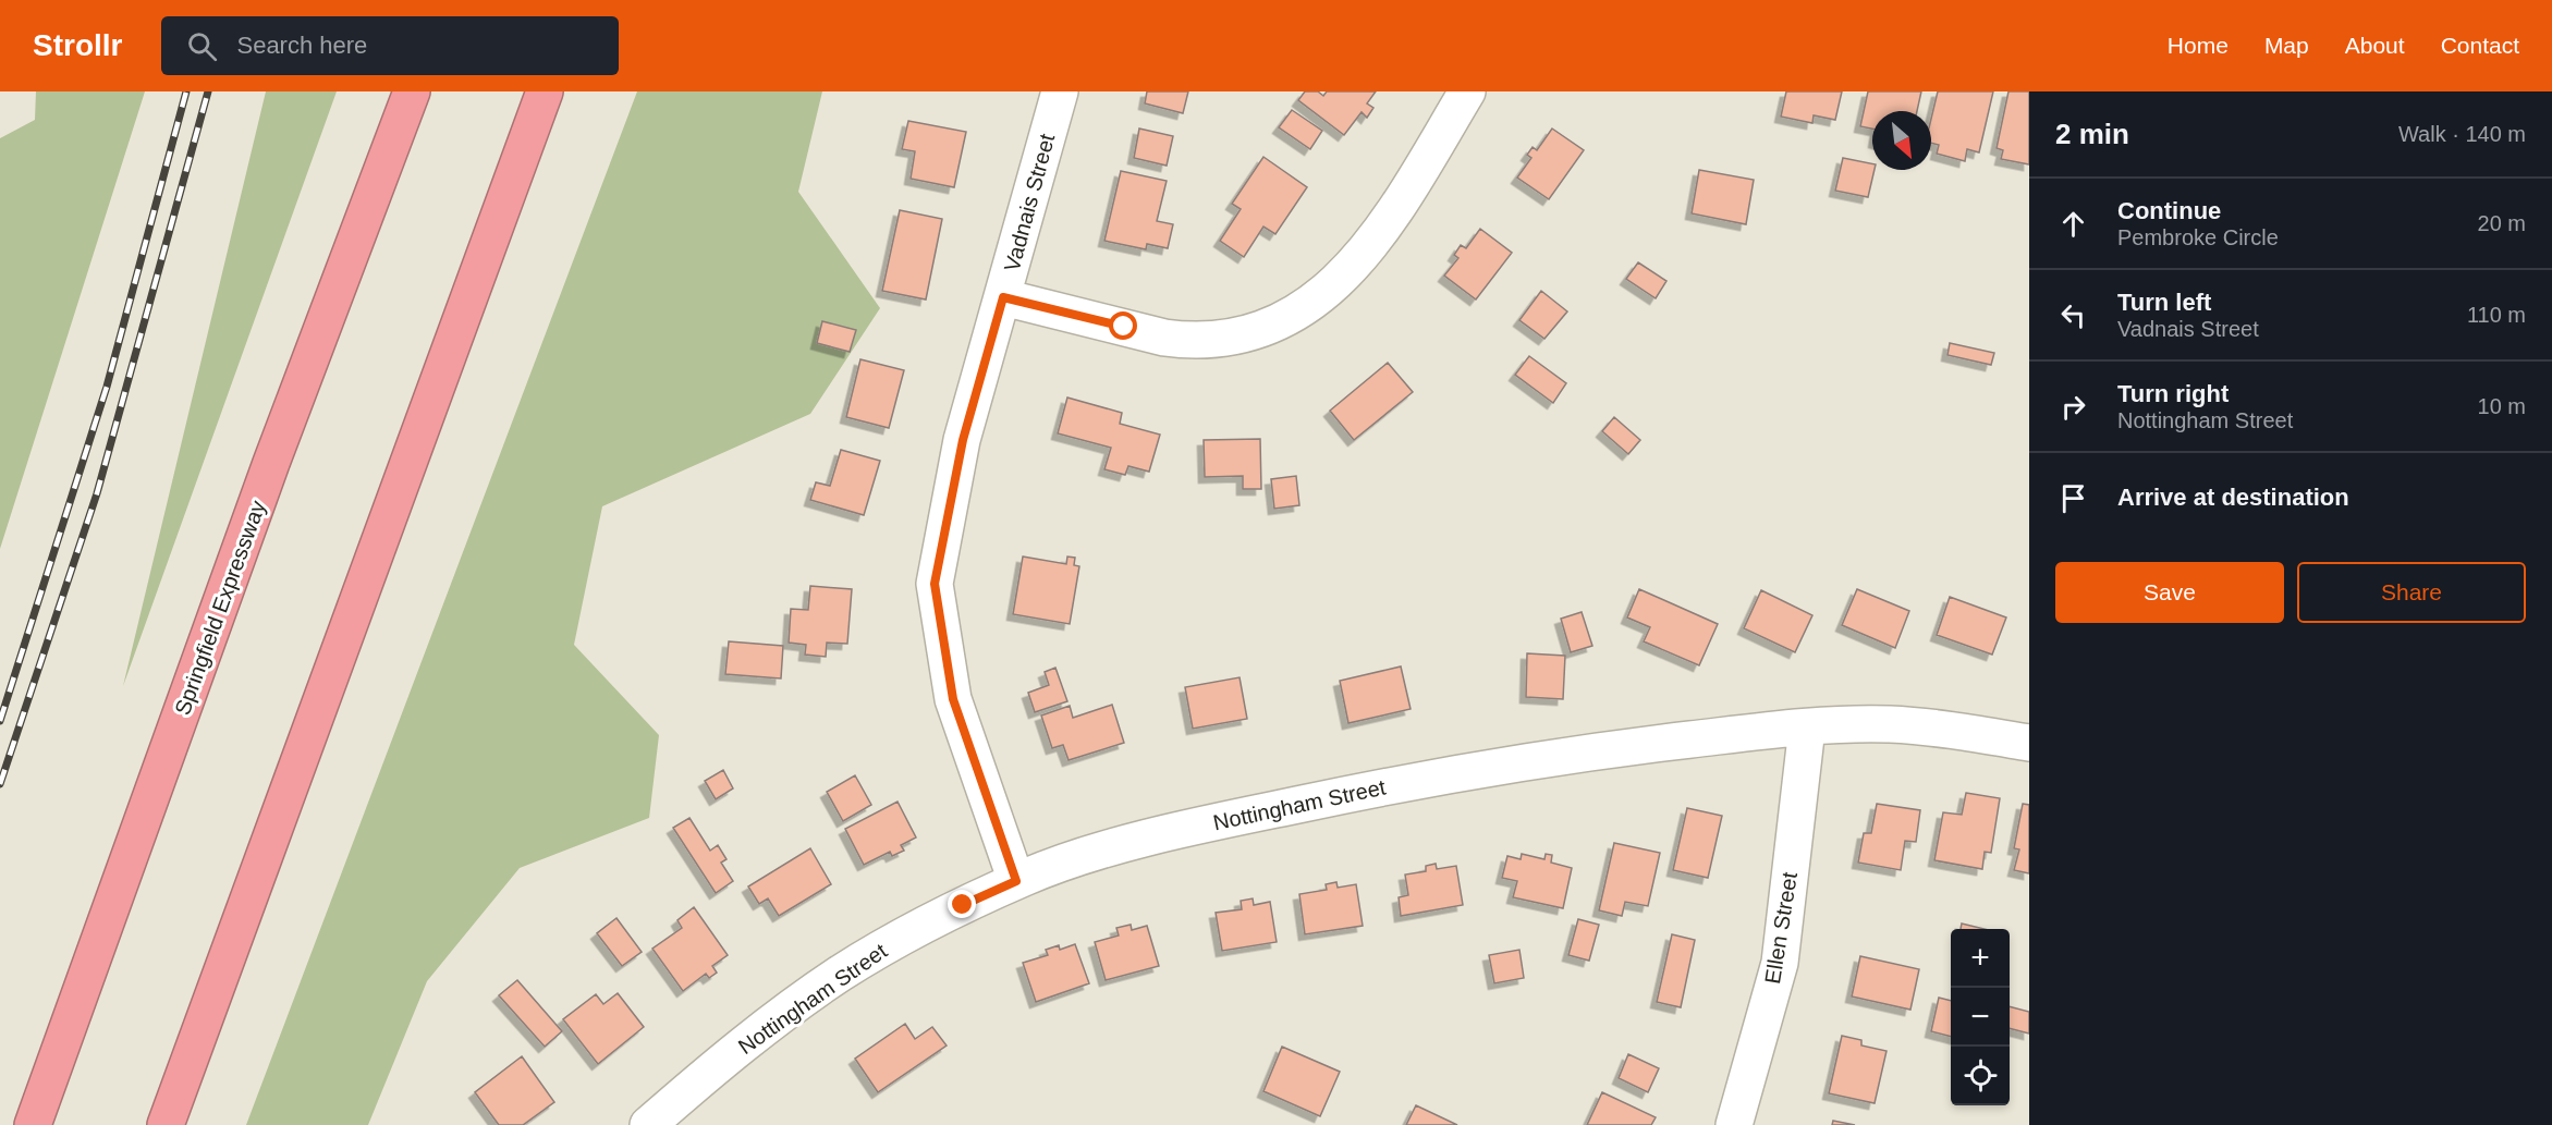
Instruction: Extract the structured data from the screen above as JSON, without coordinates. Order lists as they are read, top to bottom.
{
  "streets": {
    "highway": ["Springfield Expressway"],
    "street": ["Vadnais Street", "Nottingham Street", "Ellen Street"]
  },
  "crossings": [
    ["Vadnais Street", "Nottingham Street"],
    ["Nottingham Street", "Ellen Street"]
  ],
  "north": "bottom right",
  "page": {
    "header": "Strollr",
    "search": "Search here",
    "nav": [
      "Home",
      "Map",
      "About",
      "Contact"
    ],
    "heading": ["2 min", "Walk · 140 m"],
    "list": [
      ["Continue", "Pembroke Circle", "20 m"],
      ["Turn left", "Vadnais Street", "110 m"],
      ["Turn right", "Nottingham Street", "10 m"],
      "Arrive at destination"
    ],
    "buttons": ["Save", "Share"],
    "map_buttons": ["+", "−"]
  }
}
